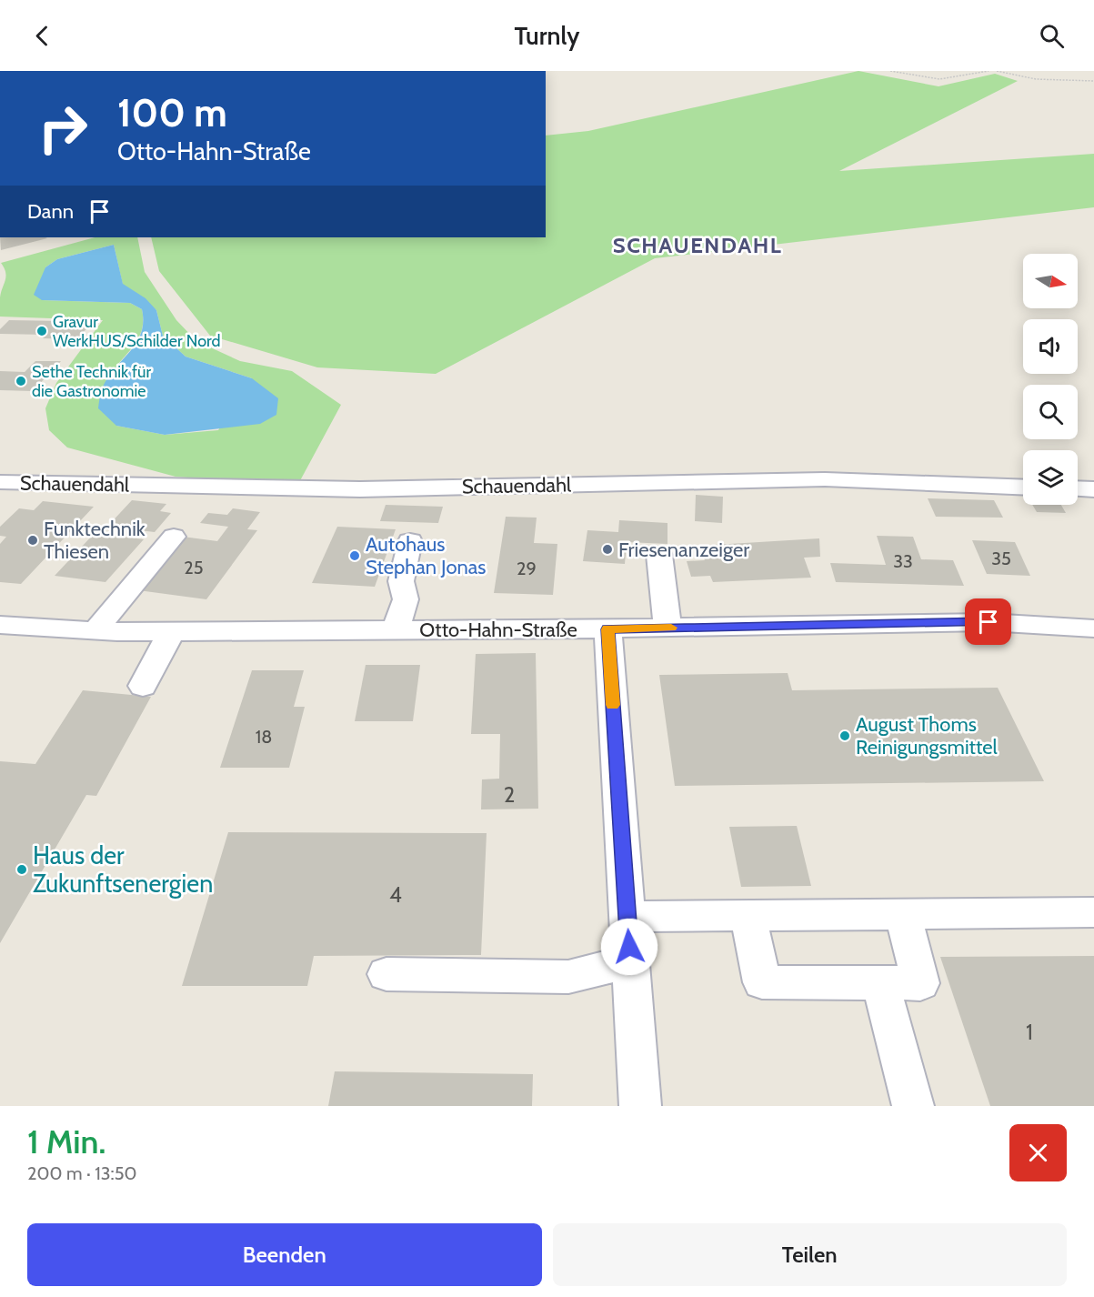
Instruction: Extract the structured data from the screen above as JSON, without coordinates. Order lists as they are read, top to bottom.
{
  "streets": {
    "street": ["Schauendahl", "Otto-Hahn-Straße"]
  },
  "districts": ["SCHAUENDAHL"],
  "places": [
    "Gravur WerkHUS/Schilder Nord",
    "Sethe Technik für die Gastronomie",
    "Funktechnik Thiesen",
    "Friesenanzeiger",
    "Autohaus Stephan Jonas",
    "August Thoms Reinigungsmittel",
    "Haus der Zukunftsenergien"
  ],
  "house_numbers": [
    "35",
    "33",
    "25",
    "29",
    "18",
    "2",
    "4",
    "1"
  ],
  "north": "right",
  "page": {
    "header": "Turnly",
    "turn": ["100 m", "Otto-Hahn-Straße"],
    "then": "Dann",
    "heading": ["1 Min.", "200 m · 13:50"],
    "buttons": ["Beenden", "Teilen"]
  }
}
